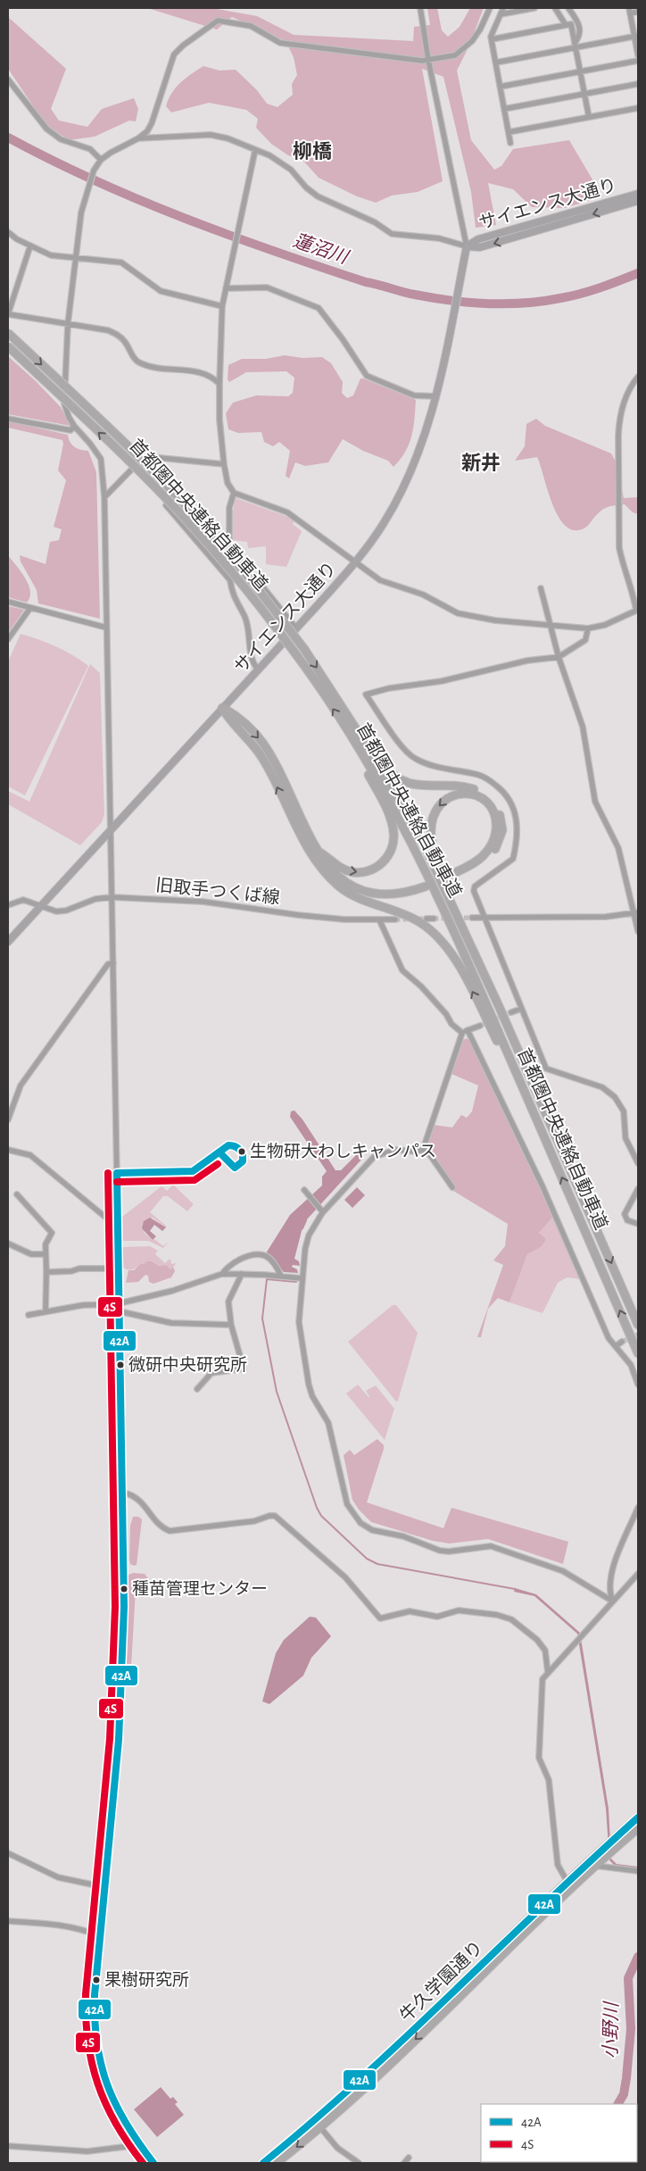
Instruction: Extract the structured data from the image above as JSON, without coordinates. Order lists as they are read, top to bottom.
{
  "streets": {
    "highway": ["首都圏中央連絡自動車道", "牛久学園通り"],
    "main road": ["サイエンス大通り"],
    "street": ["旧取手つくば線"]
  },
  "crossings": [
    ["サイエンス大通り", "旧取手つくば線"]
  ],
  "districts": ["柳橋", "新井"],
  "water": ["蓮沼川", "小野川"],
  "places": [
    "生物研大わしキャンパス",
    "微研中央研究所",
    "種苗管理センター",
    "果樹研究所"
  ],
  "lines": ["transit line 42A", "transit line 4S"],
  "legend": ["42A", "4S"]
}
